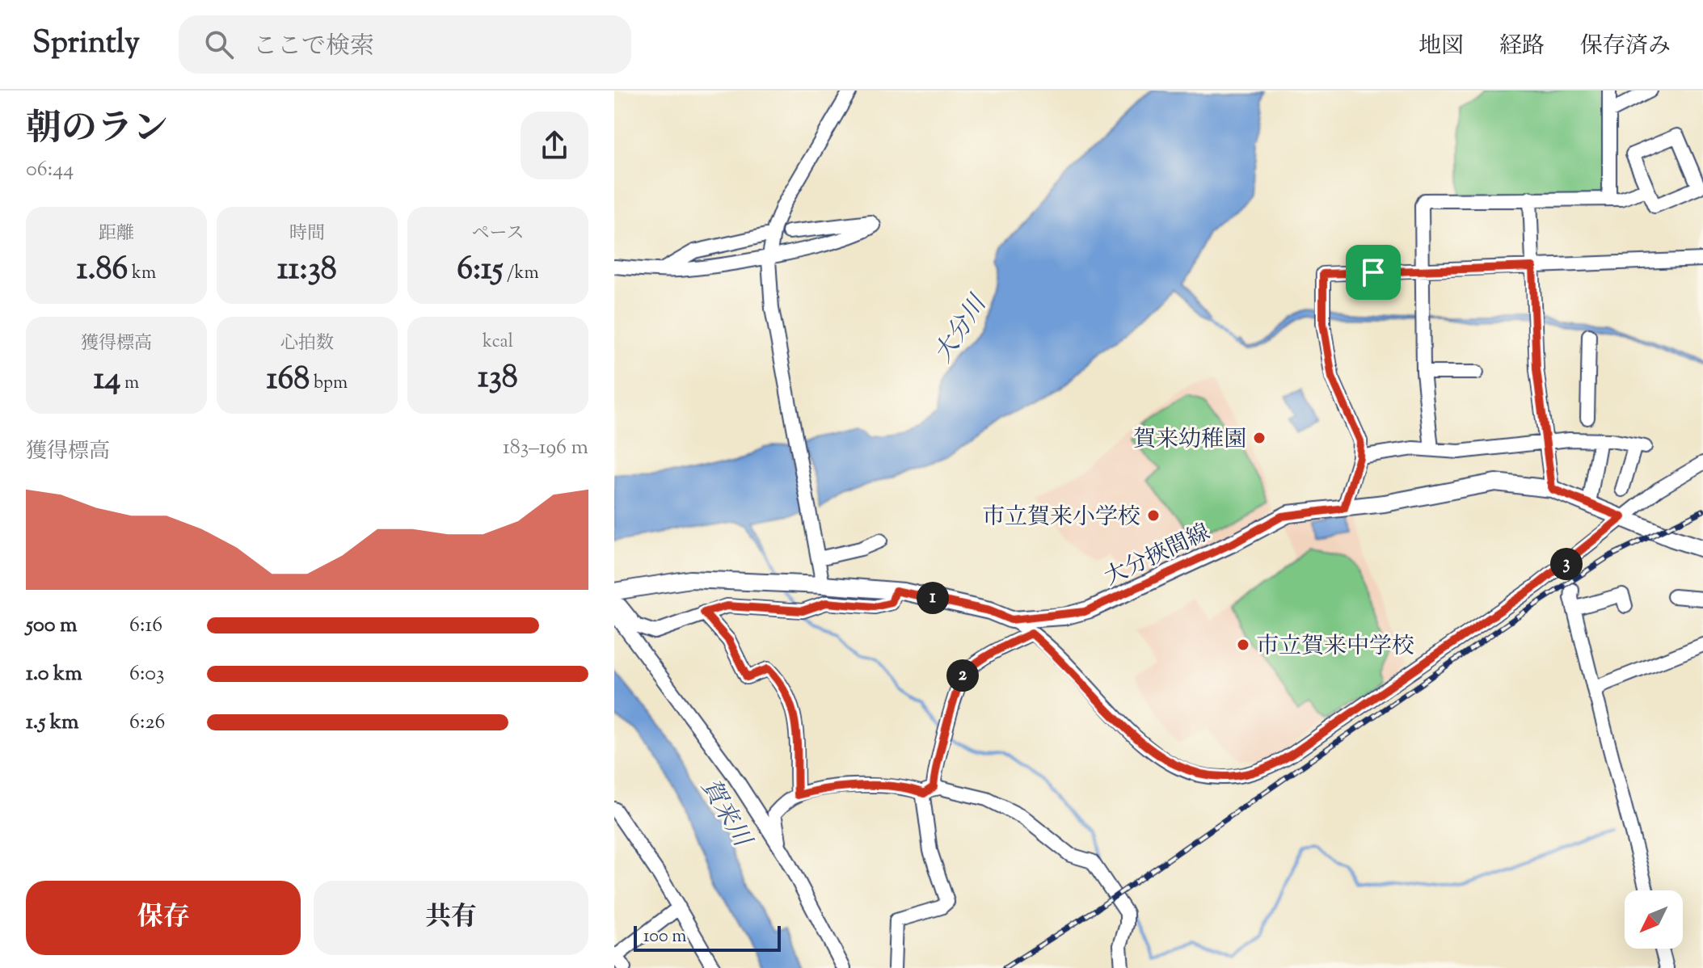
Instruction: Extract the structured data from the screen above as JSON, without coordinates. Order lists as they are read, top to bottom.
{
  "streets": {
    "main road": ["大分挾間線"]
  },
  "water": ["大分川", "賀来川"],
  "places": ["賀来幼稚園", "市立賀来小学校", "市立賀来中学校"],
  "scale_bar": "100 m",
  "north": "bottom left",
  "page": {
    "header": "Sprintly",
    "search": "ここで検索",
    "nav": ["地図", "経路", "保存済み"],
    "heading": ["朝のラン", "06:44"],
    "stats": [
      ["距離", "1.86 km"],
      ["時間", "11:38"],
      ["ペース", "6:15 /km"],
      ["獲得標高", "14 m"],
      ["心拍数", "168 bpm"],
      ["kcal", "138"]
    ],
    "chart": ["獲得標高", "183–196 m"],
    "pins": ["3", "1", "2"],
    "list": [
      {
        "name": "500 m",
        "note": "6:16"
      },
      {
        "name": "1.0 km",
        "note": "6:03"
      },
      {
        "name": "1.5 km",
        "note": "6:26"
      }
    ],
    "buttons": ["保存", "共有"],
    "scale": "100 m"
  }
}
